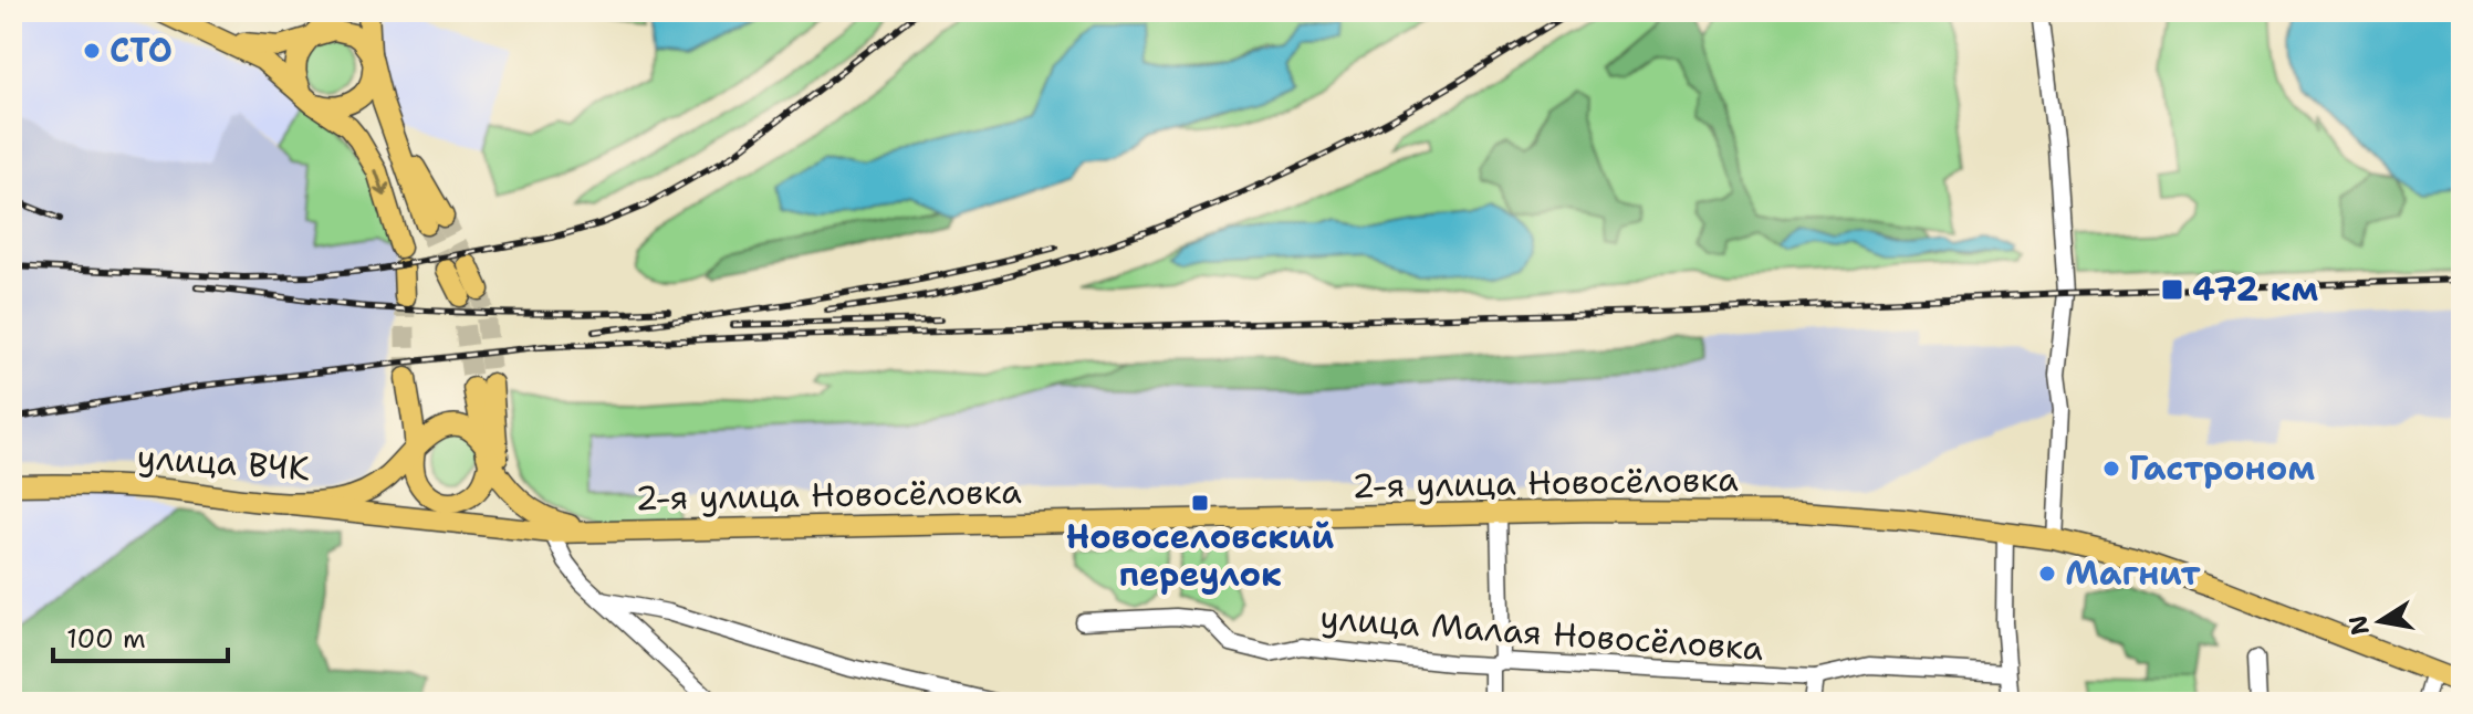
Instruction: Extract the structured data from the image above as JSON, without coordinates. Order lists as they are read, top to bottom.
{
  "streets": {
    "main road": ["улица ВЧК", "2-я улица Новосёловка"],
    "street": ["улица Малая Новосёловка"]
  },
  "crossings": [
    ["улица ВЧК", "2-я улица Новосёловка"]
  ],
  "places": {
    "other": ["СТО", "Гастроном", "Магнит"],
    "transit": ["472 км", "Новоселовский переулок"]
  },
  "scale_bar": "100 m",
  "north": "left"
}
